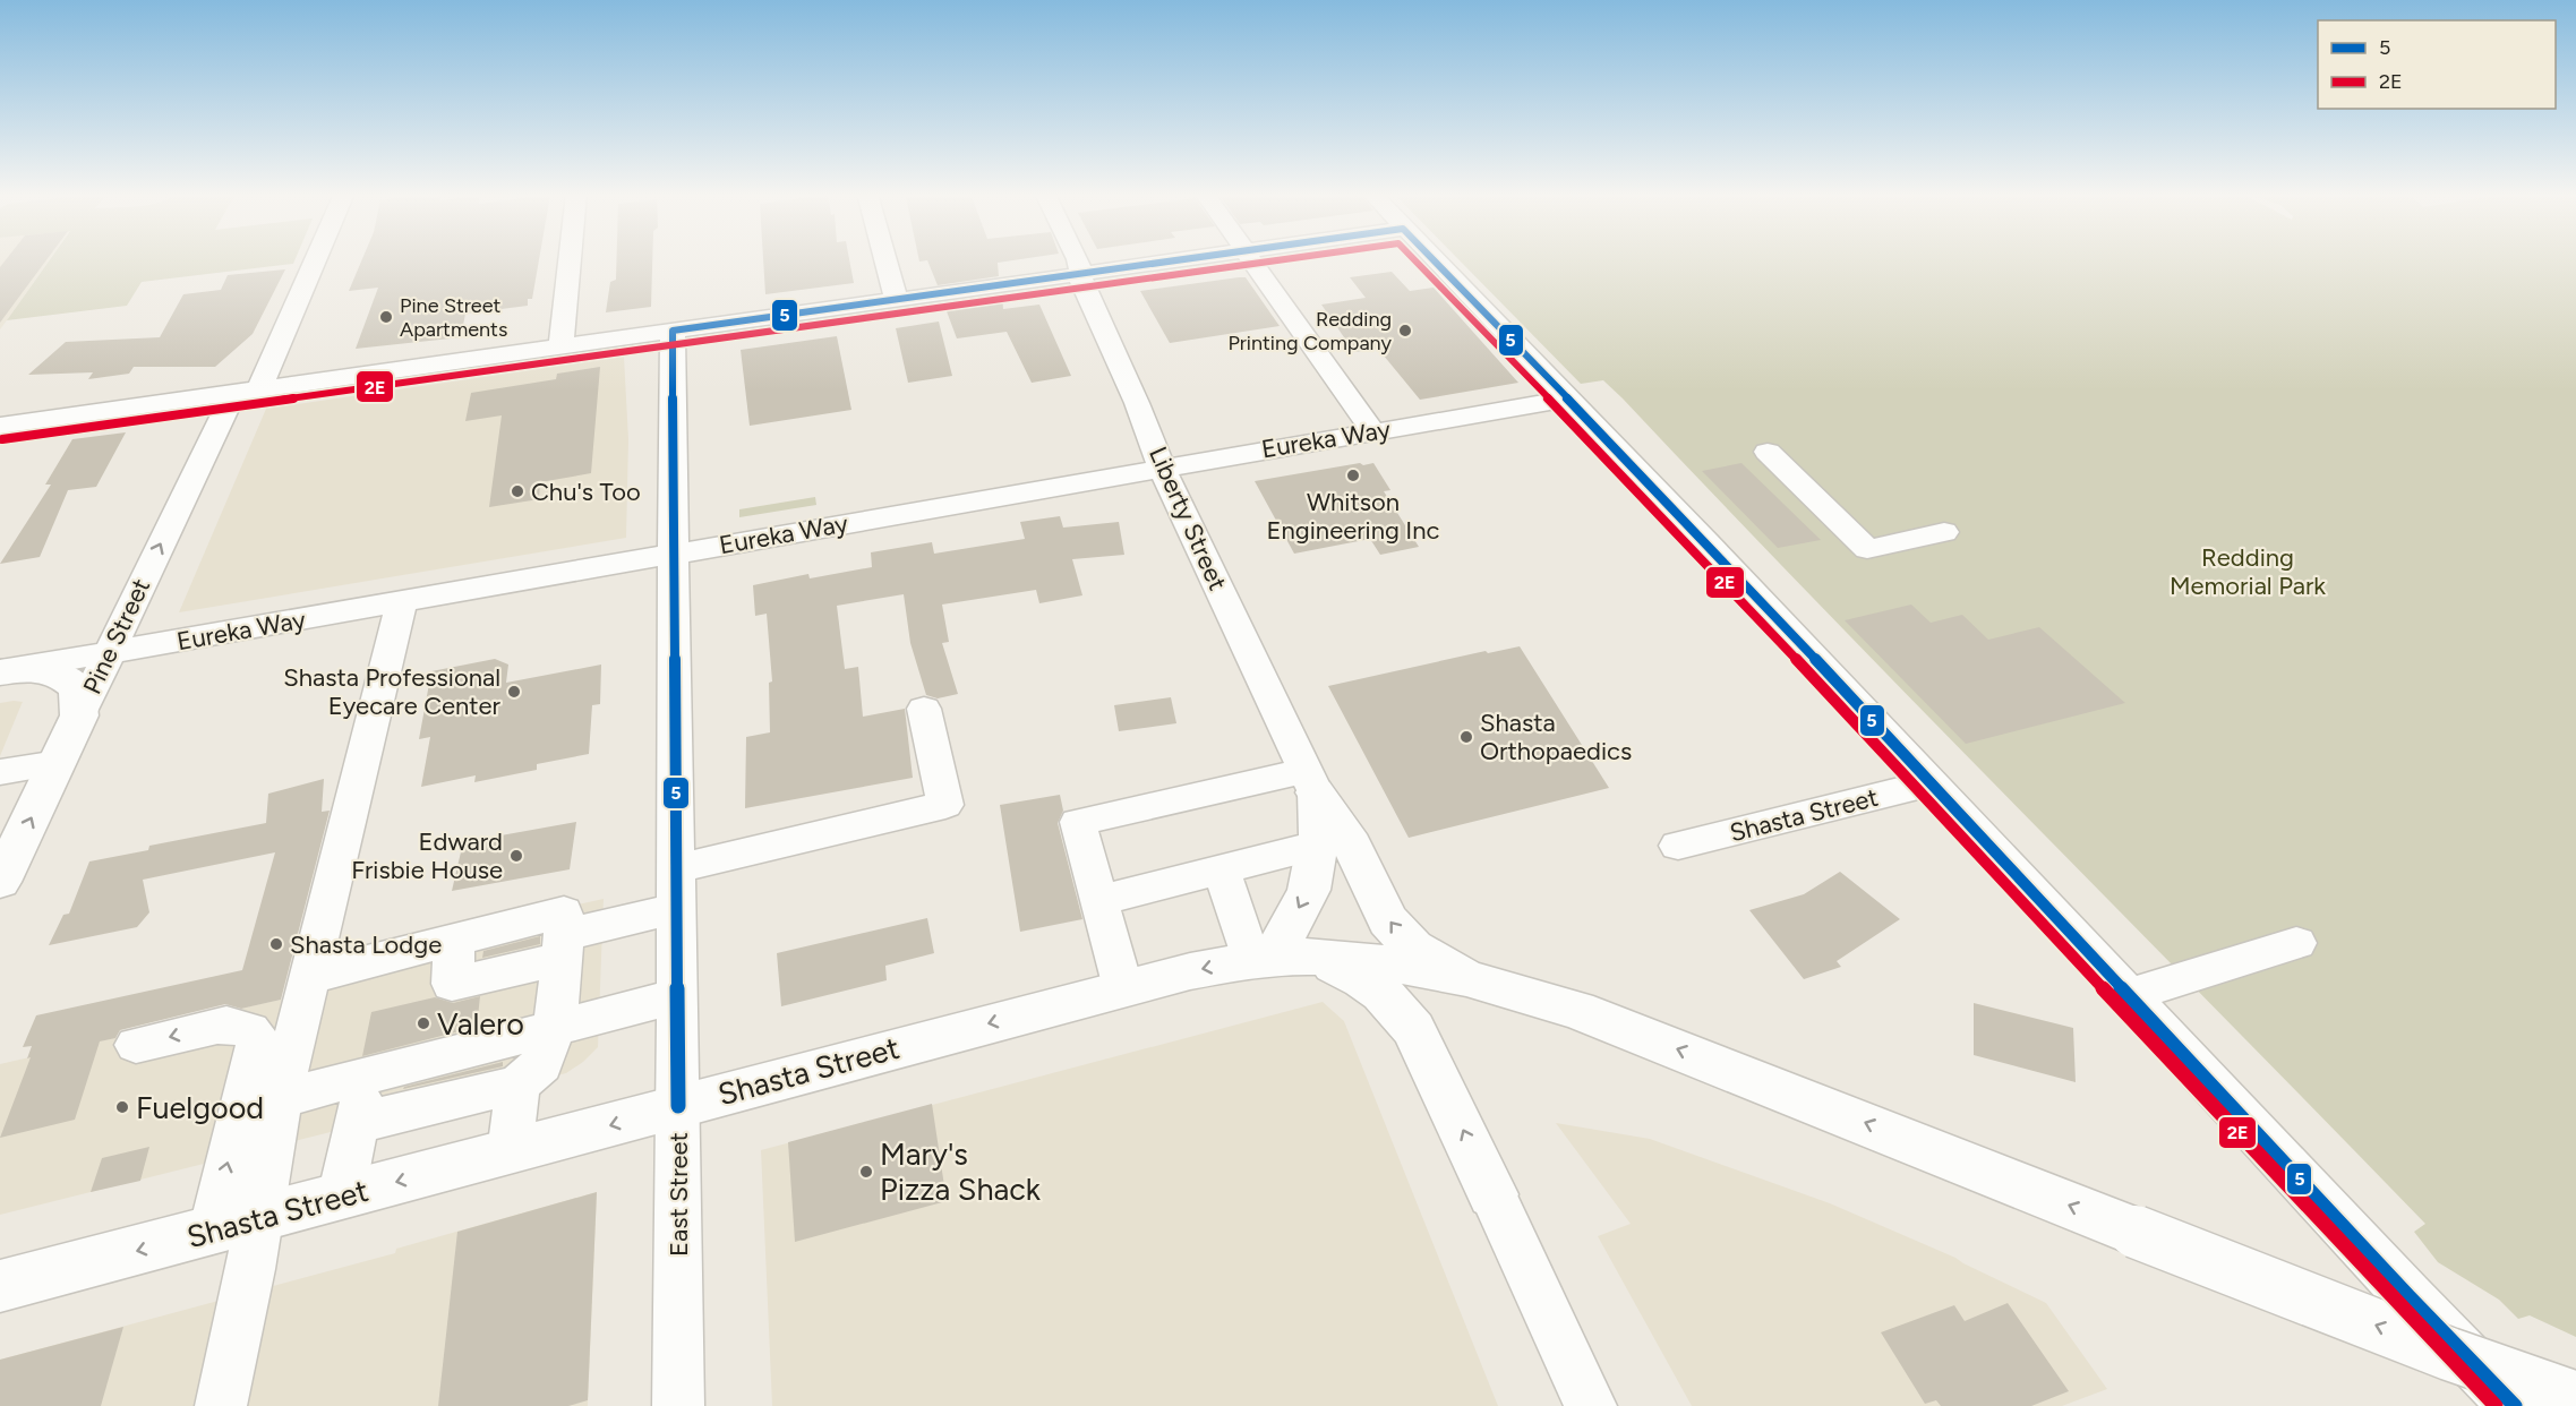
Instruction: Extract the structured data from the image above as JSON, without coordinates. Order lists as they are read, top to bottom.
{
  "streets": {
    "highway": ["Eureka Way", "Pine Street", "Shasta Street"],
    "street": ["Liberty Street", "East Street"]
  },
  "crossings": [
    ["Eureka Way", "Liberty Street"],
    ["Eureka Way", "Pine Street"],
    ["Eureka Way", "East Street"],
    ["Shasta Street", "East Street"]
  ],
  "parks": ["Redding Memorial Park"],
  "places": [
    "Pine Street Apartments",
    "Redding Printing Company",
    "Whitson Engineering Inc",
    "Chu's Too",
    "Shasta Professional Eyecare Center",
    "Shasta Orthopaedics",
    "Edward Frisbie House",
    "Shasta Lodge",
    "Valero",
    "Fuelgood",
    "Mary's Pizza Shack"
  ],
  "lines": ["transit line 5", "transit line 2E"],
  "legend": ["5", "2E"]
}
